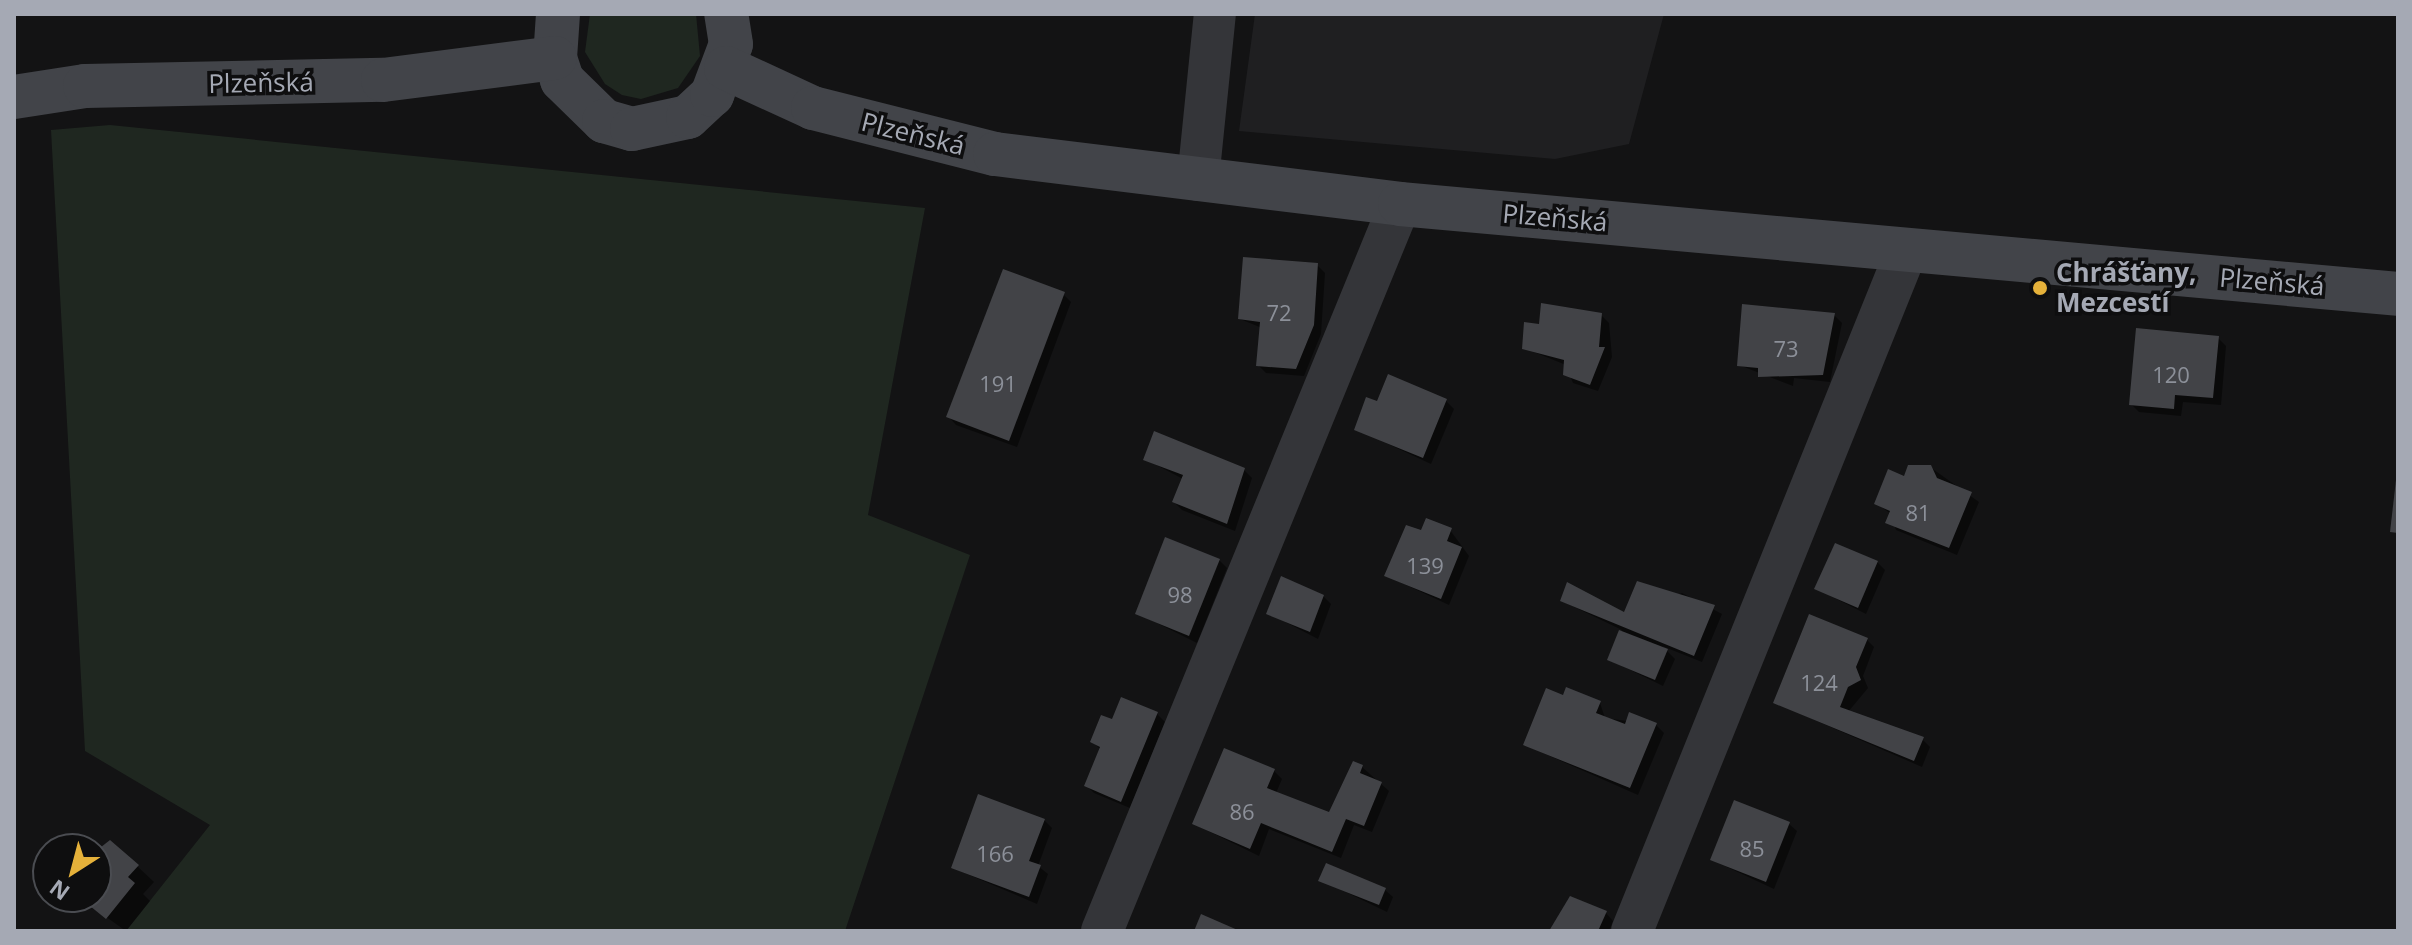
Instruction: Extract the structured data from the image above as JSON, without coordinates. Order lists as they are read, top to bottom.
{
  "streets": {
    "main road": ["Plzeňská"]
  },
  "places": ["Chrášťany, Mezcestí"],
  "house_numbers": [
    "72",
    "73",
    "120",
    "191",
    "81",
    "139",
    "98",
    "124",
    "86",
    "85",
    "166"
  ],
  "north": "bottom left"
}
